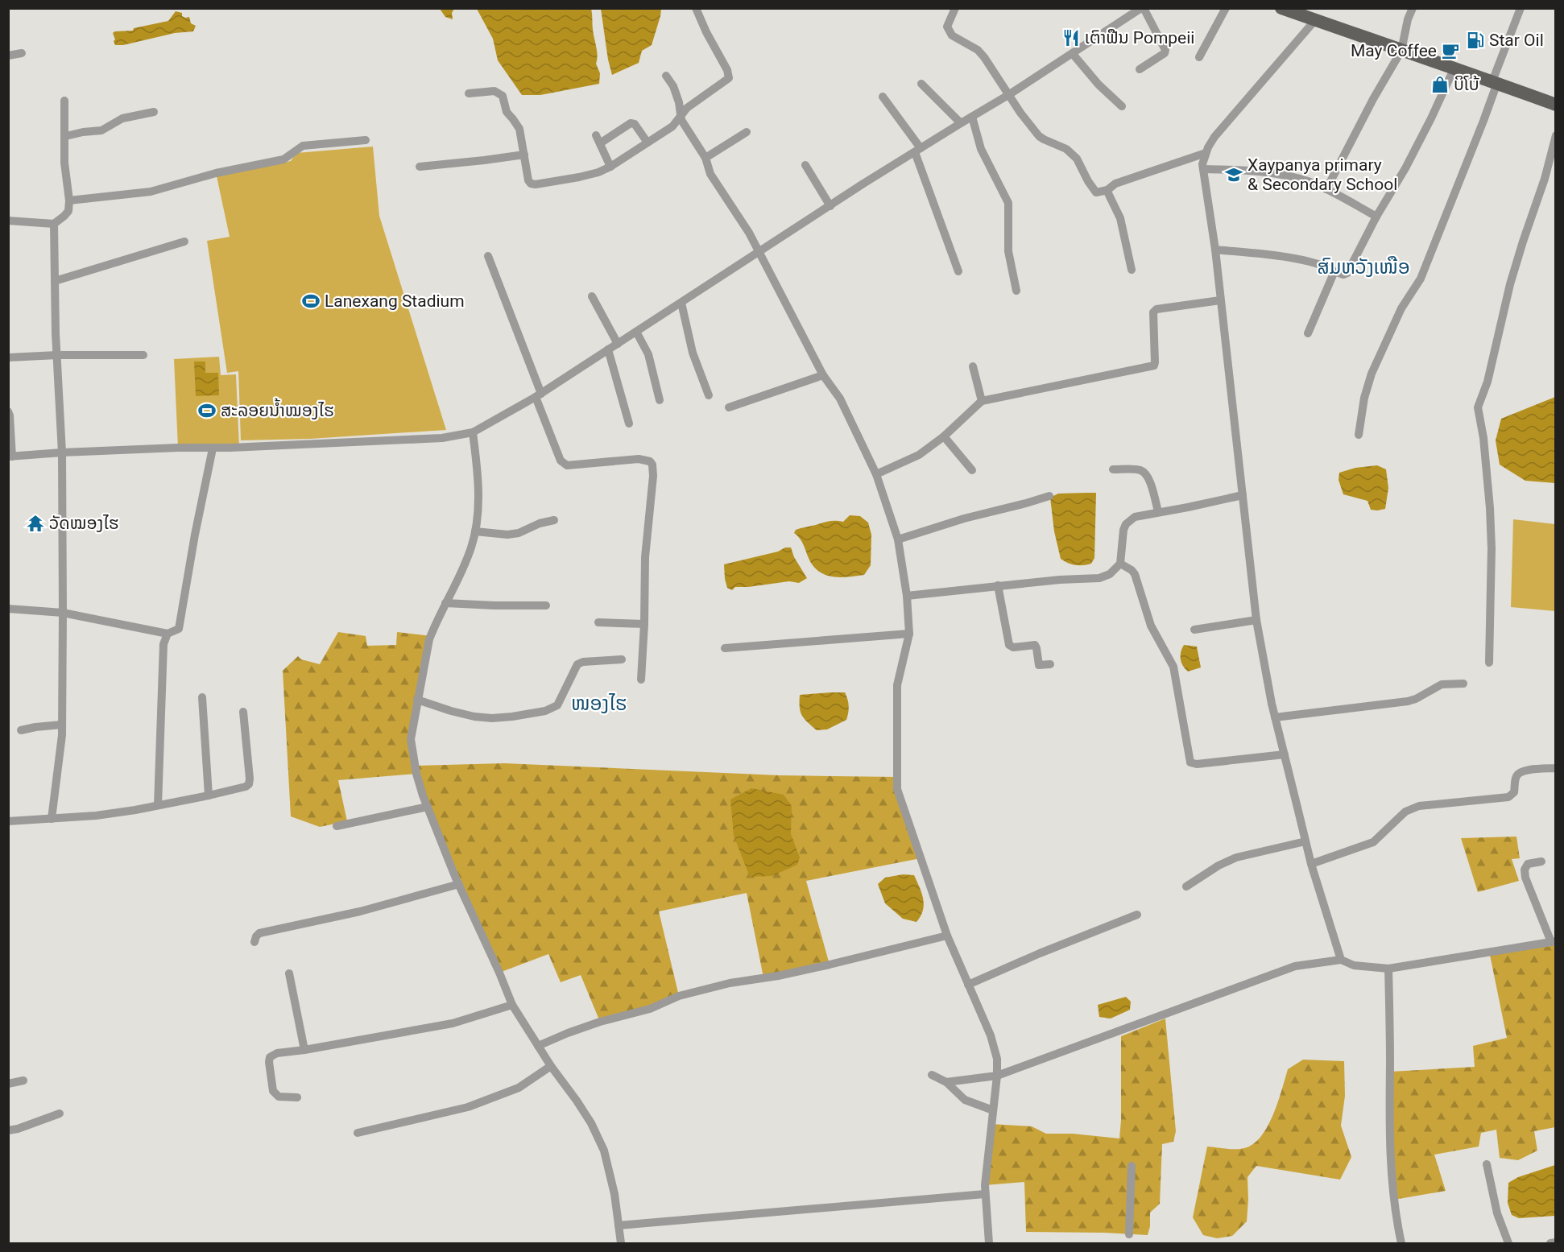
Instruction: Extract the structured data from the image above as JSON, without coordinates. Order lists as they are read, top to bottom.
{
  "districts": ["ສົມຫວັງເໜືອ", "ໜອງໄຮ"],
  "places": {
    "restaurant": ["ເຕົາຟືນ Pompeii"],
    "fuel station": ["Star Oil"],
    "cafe": ["May Coffee"],
    "shop": ["ບິໂບ້"],
    "school or university": ["Xaypanya primary & Secondary School"],
    "sports": ["Lanexang Stadium", "ສະລອຍນ້ຳໝອງໄຮ"],
    "temple": ["ວັດໝອງໄຮ"]
  }
}
